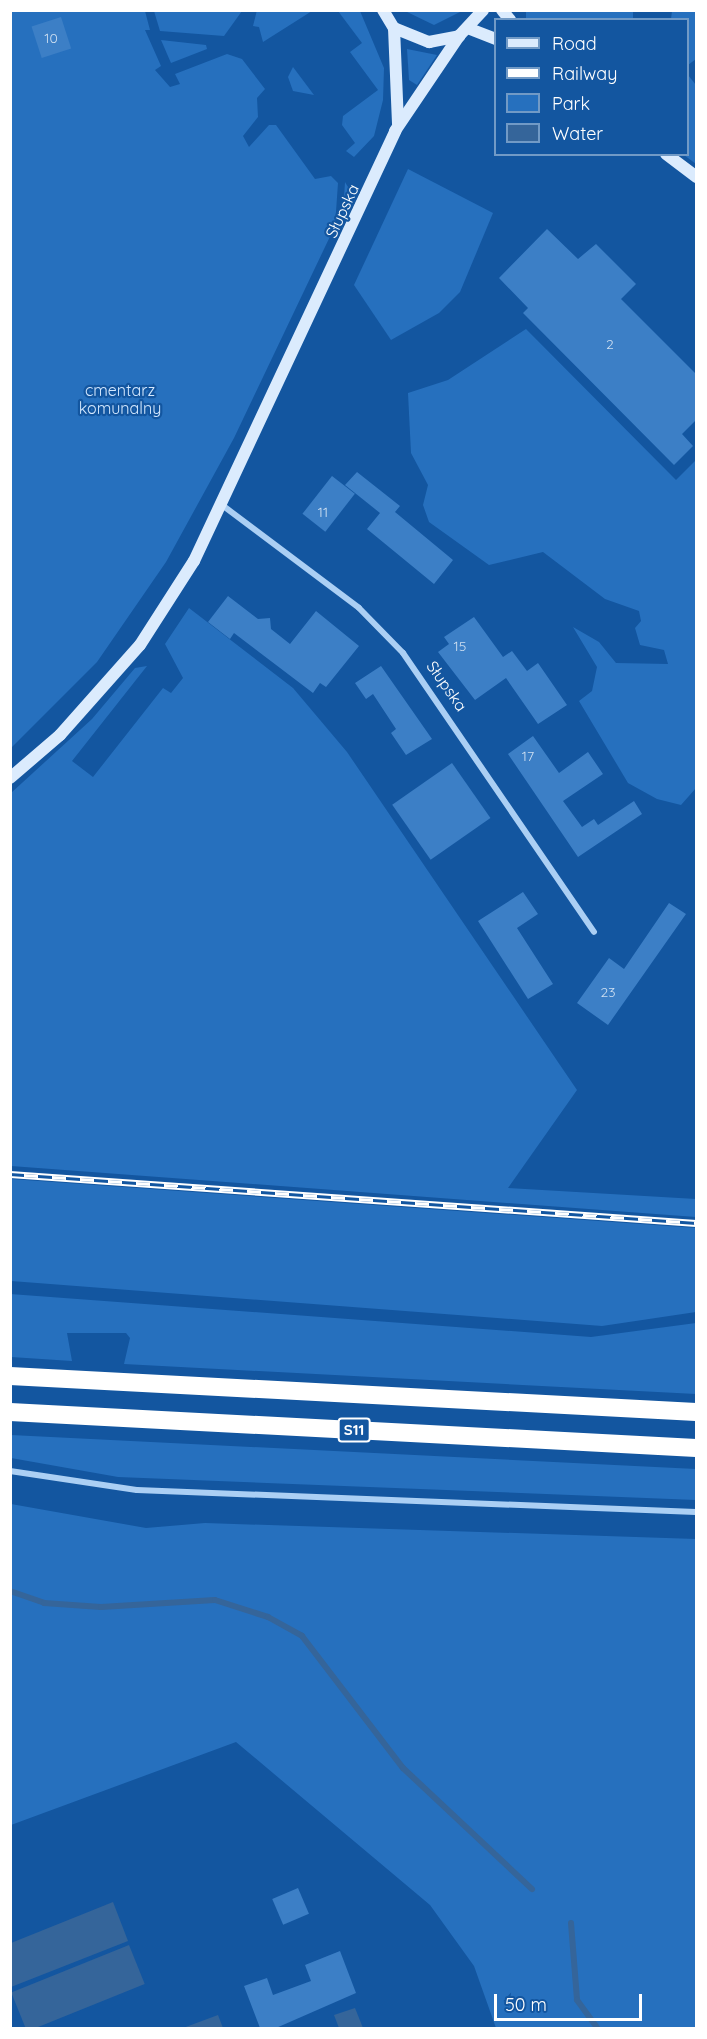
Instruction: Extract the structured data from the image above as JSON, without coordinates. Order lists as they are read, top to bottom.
{
  "streets": {
    "highway": ["S11"],
    "main road": ["Słupska"]
  },
  "parks": ["cmentarz komunalny"],
  "house_numbers": [
    "10",
    "2",
    "11",
    "15",
    "17",
    "23"
  ],
  "legend": [
    "Road",
    "Railway",
    "Park",
    "Water"
  ],
  "scale_bar": "50 m"
}
